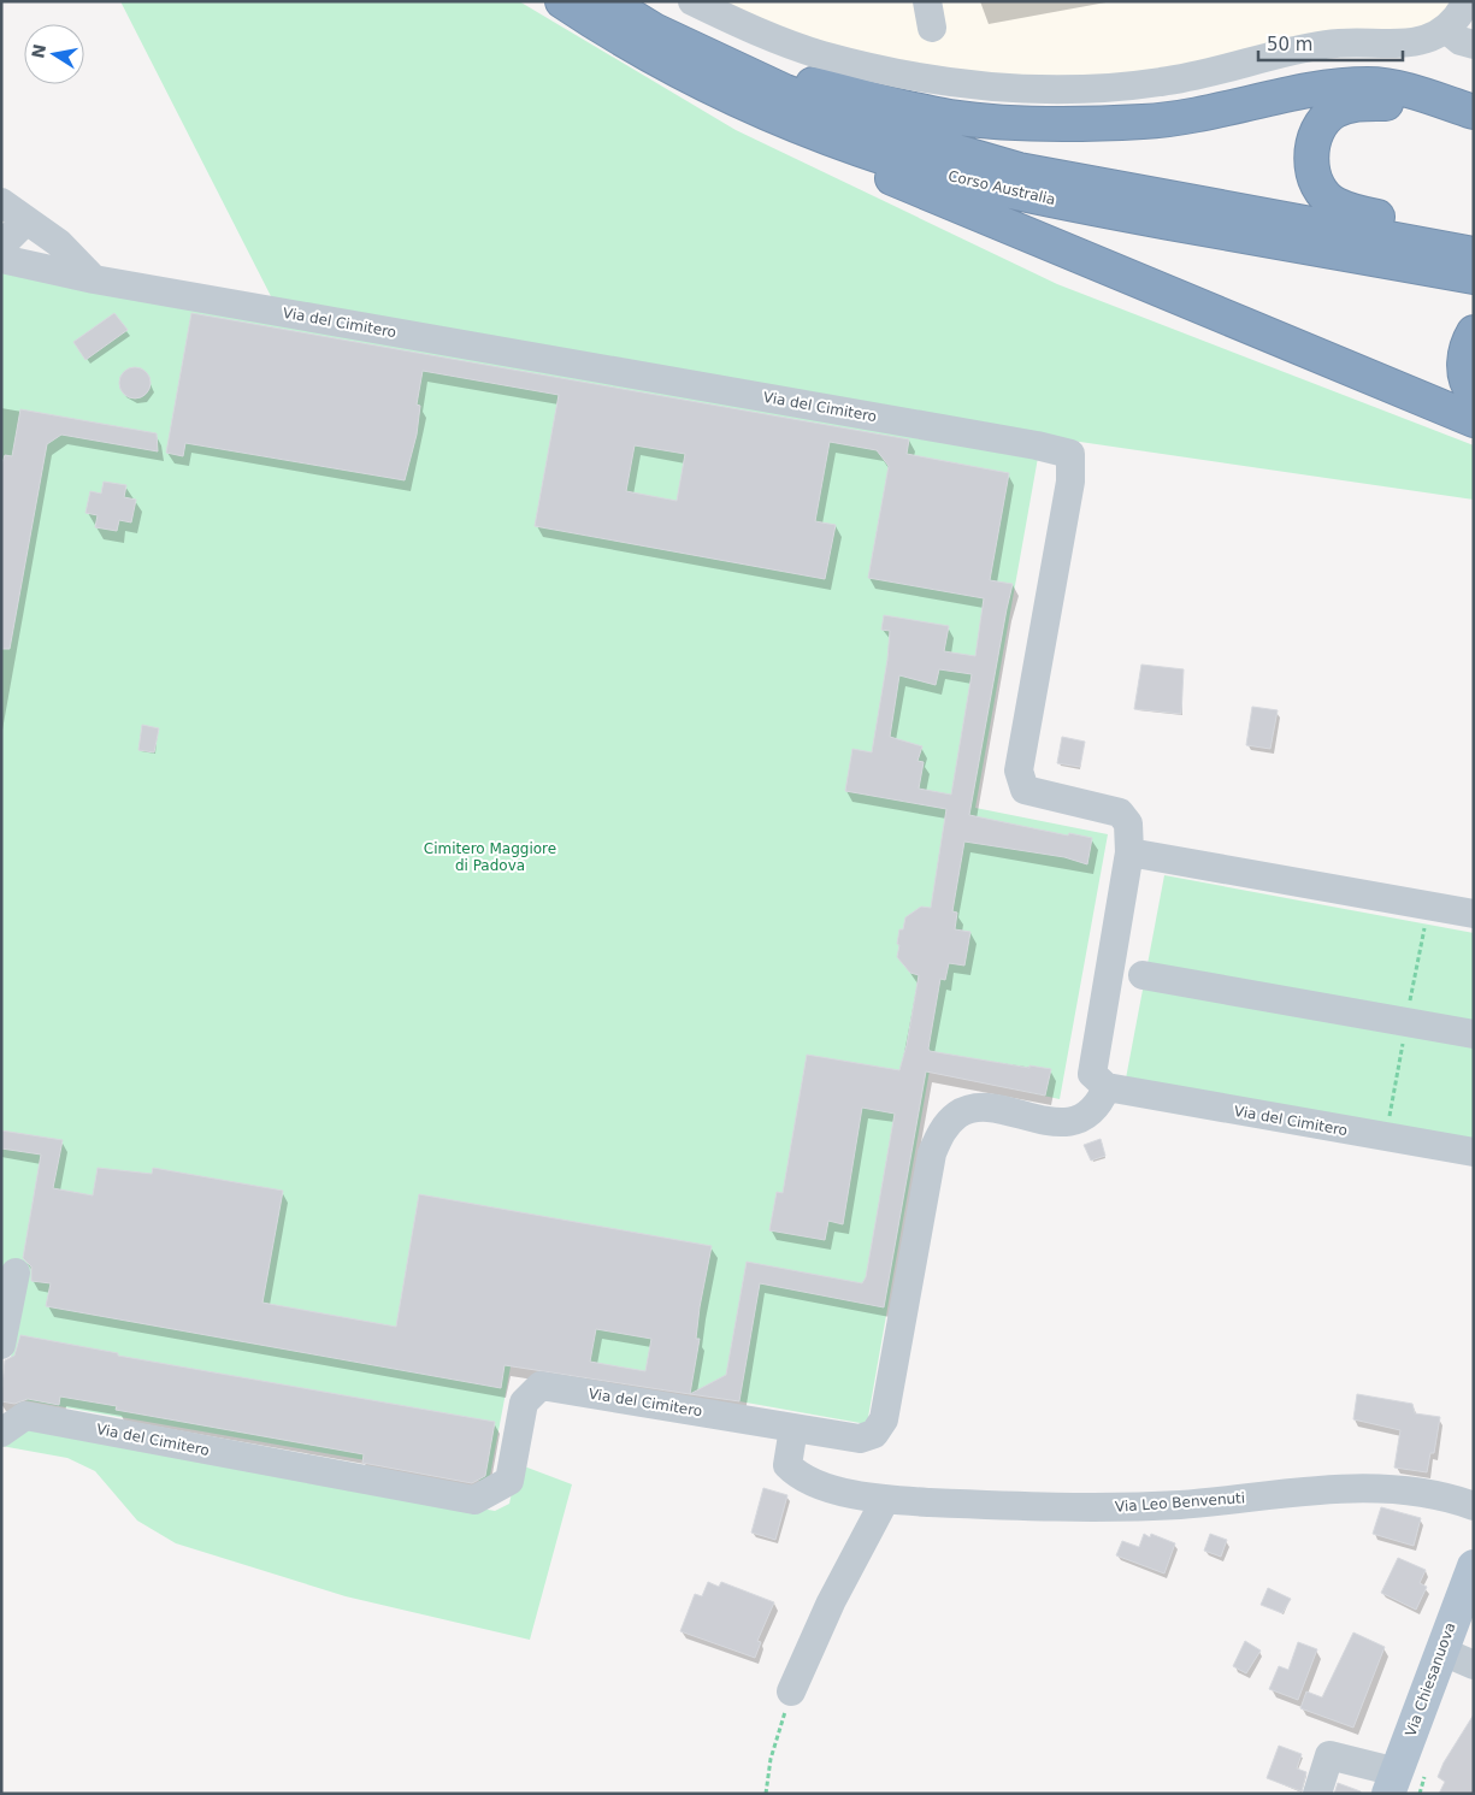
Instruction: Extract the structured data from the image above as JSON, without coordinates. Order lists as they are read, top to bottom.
{
  "streets": {
    "highway": ["Corso Australia"],
    "main road": ["Via Chiesanuova"],
    "street": ["Via del Cimitero", "Via Leo Benvenuti"]
  },
  "crossings": [
    ["Via del Cimitero", "Via Leo Benvenuti"]
  ],
  "parks": ["Cimitero Maggiore di Padova"],
  "scale_bar": "50 m",
  "north": "left"
}
